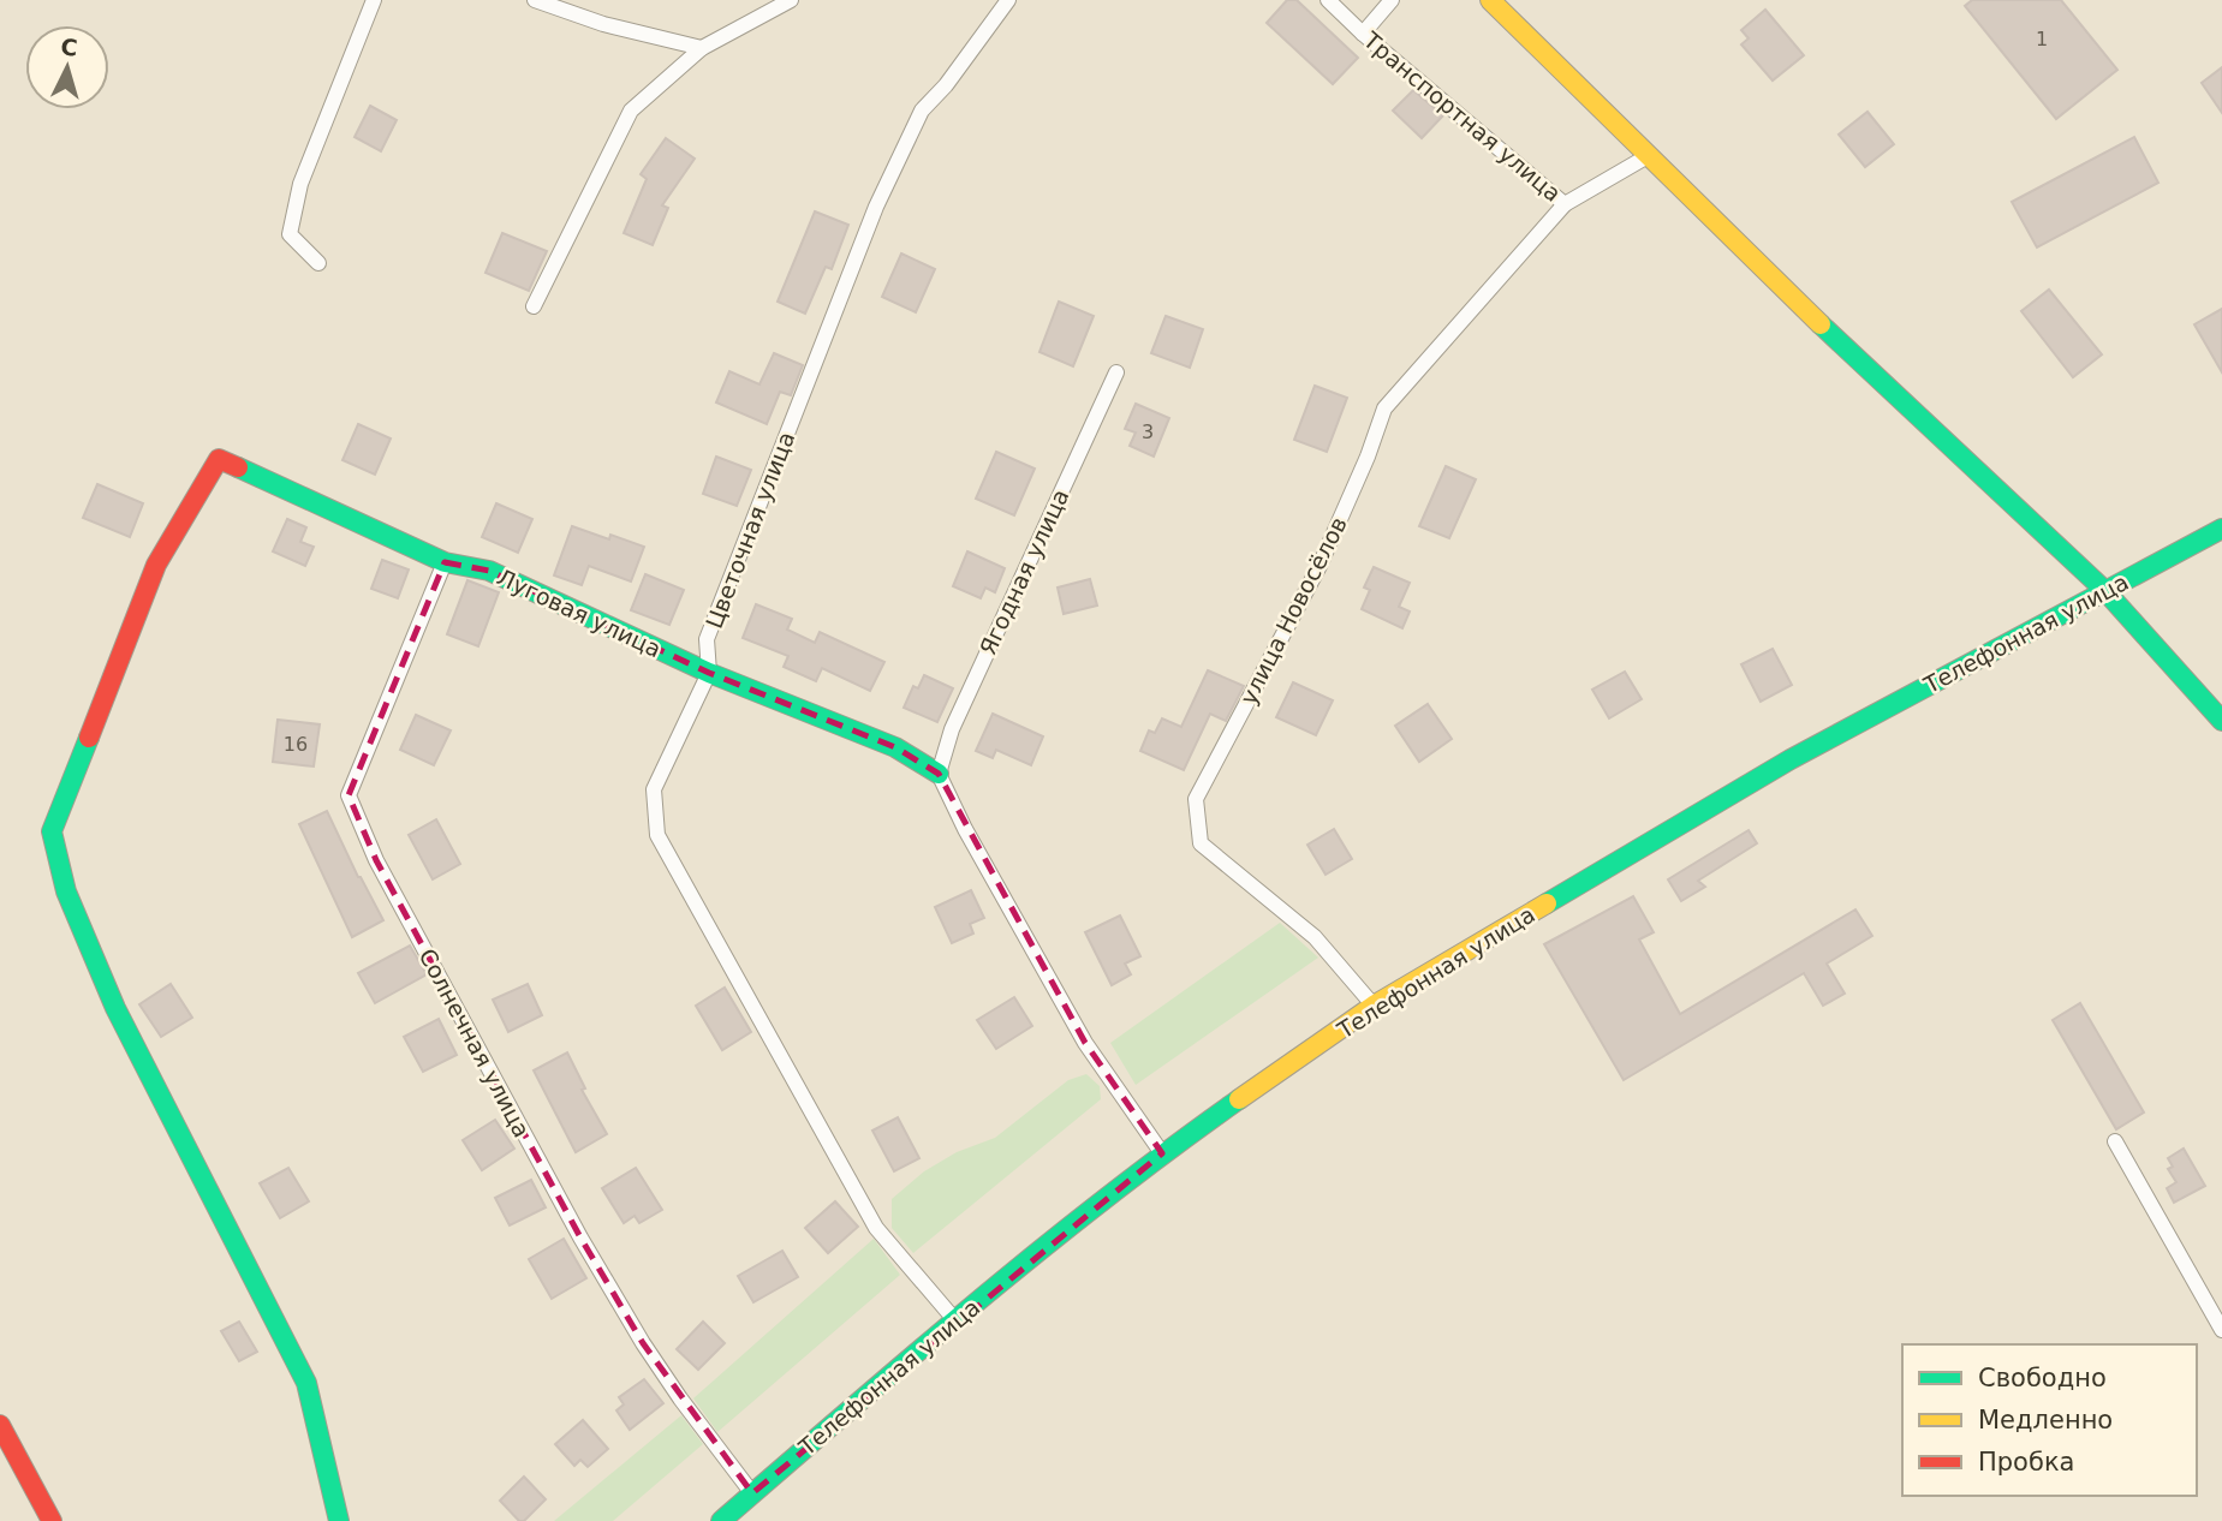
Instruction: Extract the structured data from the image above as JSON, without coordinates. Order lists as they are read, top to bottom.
{
  "streets": {
    "street": [
      "Транспортная улица",
      "Цветочная улица",
      "Ягодная улица",
      "улица Новосёлов",
      "Луговая улица",
      "Телефонная улица",
      "Солнечная улица"
    ]
  },
  "crossings": [
    ["Транспортная улица", "улица Новосёлов"],
    ["Цветочная улица", "Луговая улица"],
    ["Цветочная улица", "Телефонная улица"],
    ["Ягодная улица", "Луговая улица"],
    ["улица Новосёлов", "Телефонная улица"],
    ["Луговая улица", "Солнечная улица"],
    ["Телефонная улица", "Солнечная улица"]
  ],
  "house_numbers": ["1", "3", "16"],
  "legend": ["Свободно", "Медленно", "Пробка"],
  "north": "top"
}
